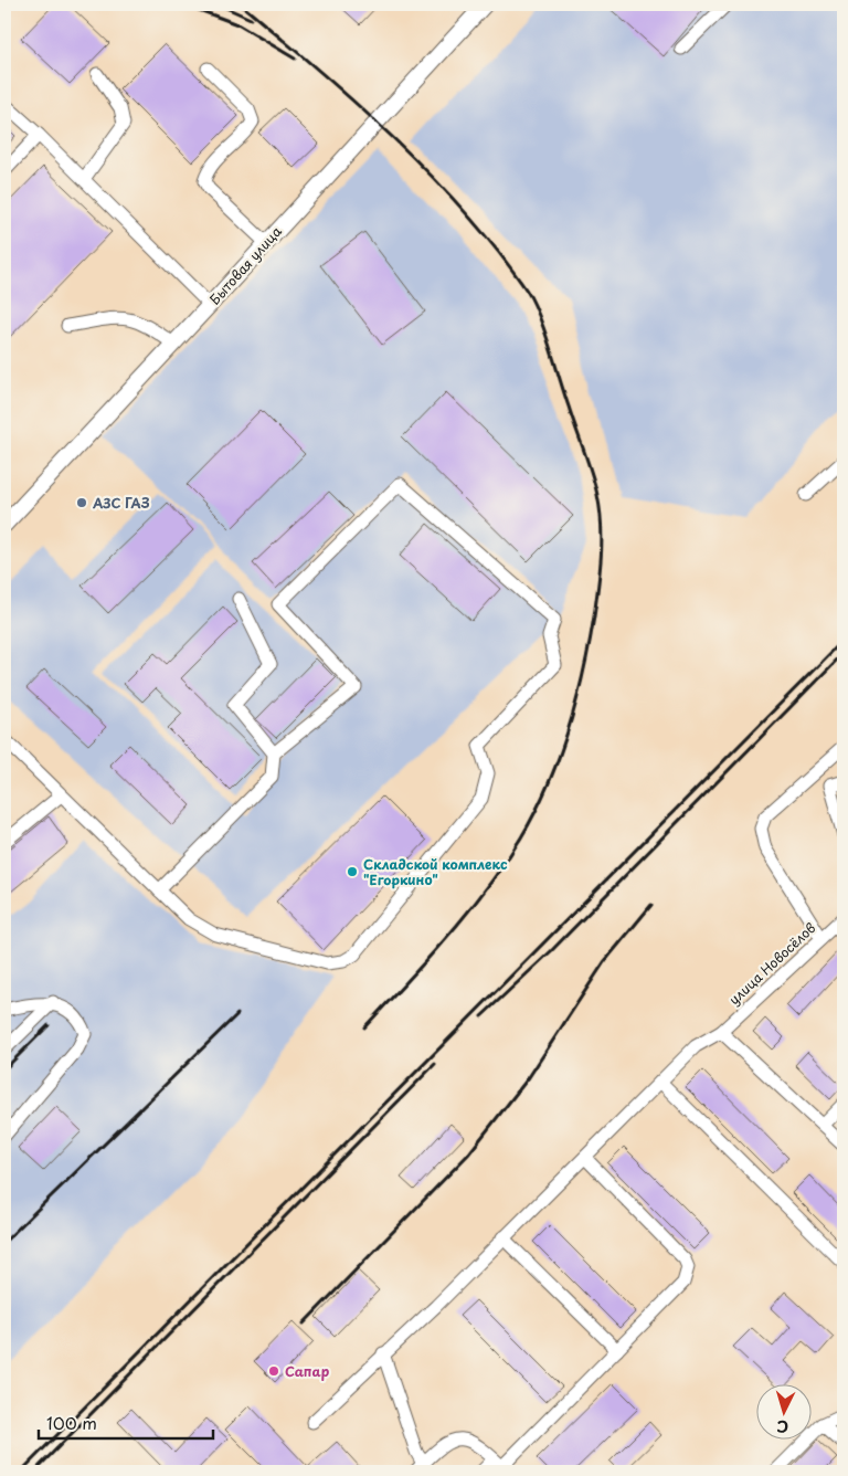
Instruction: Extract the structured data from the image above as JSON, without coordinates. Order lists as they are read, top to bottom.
{
  "streets": {
    "main road": ["Бытовая улица"],
    "street": ["улица Новосёлов"]
  },
  "places": ["АЗС ГАЗ", "Складской комплекс \"Егоркино\"", "Сапар"],
  "scale_bar": "100 m",
  "north": "bottom"
}
